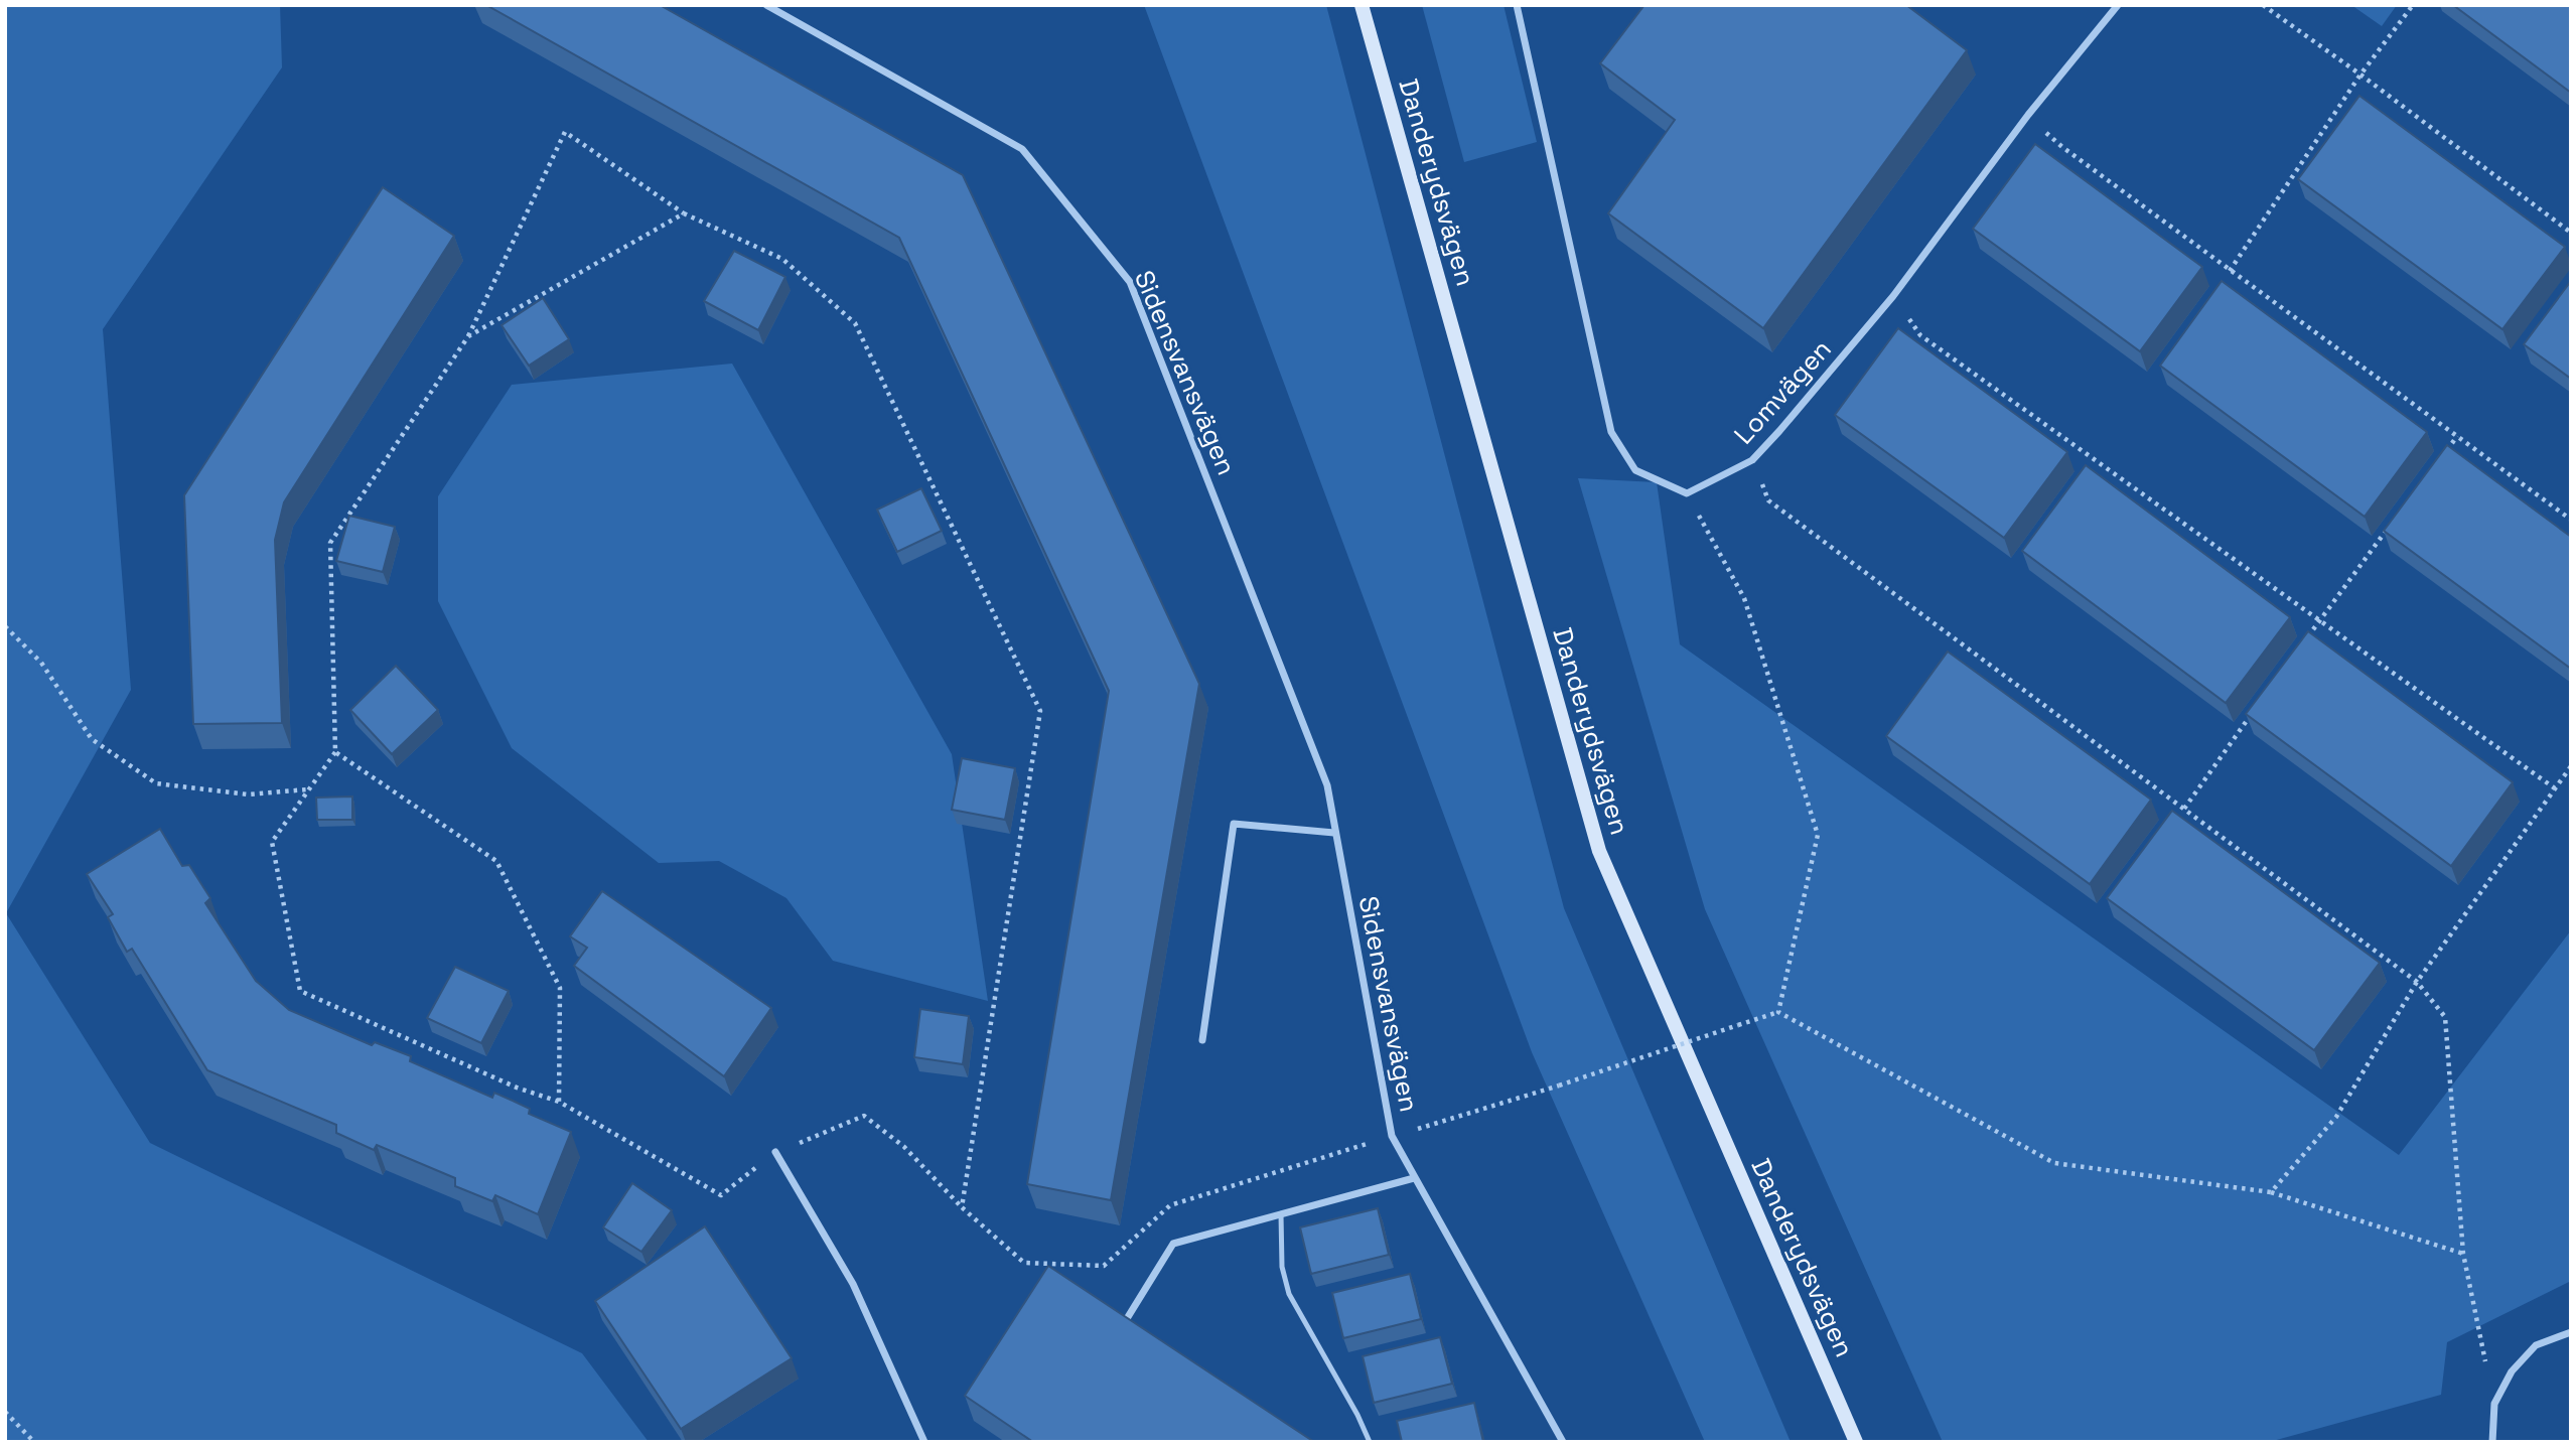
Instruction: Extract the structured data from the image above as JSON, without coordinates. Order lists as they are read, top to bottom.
{
  "streets": {
    "main road": ["Danderydsvägen"],
    "street": ["Sidensvansvägen", "Lomvägen"]
  }
}
